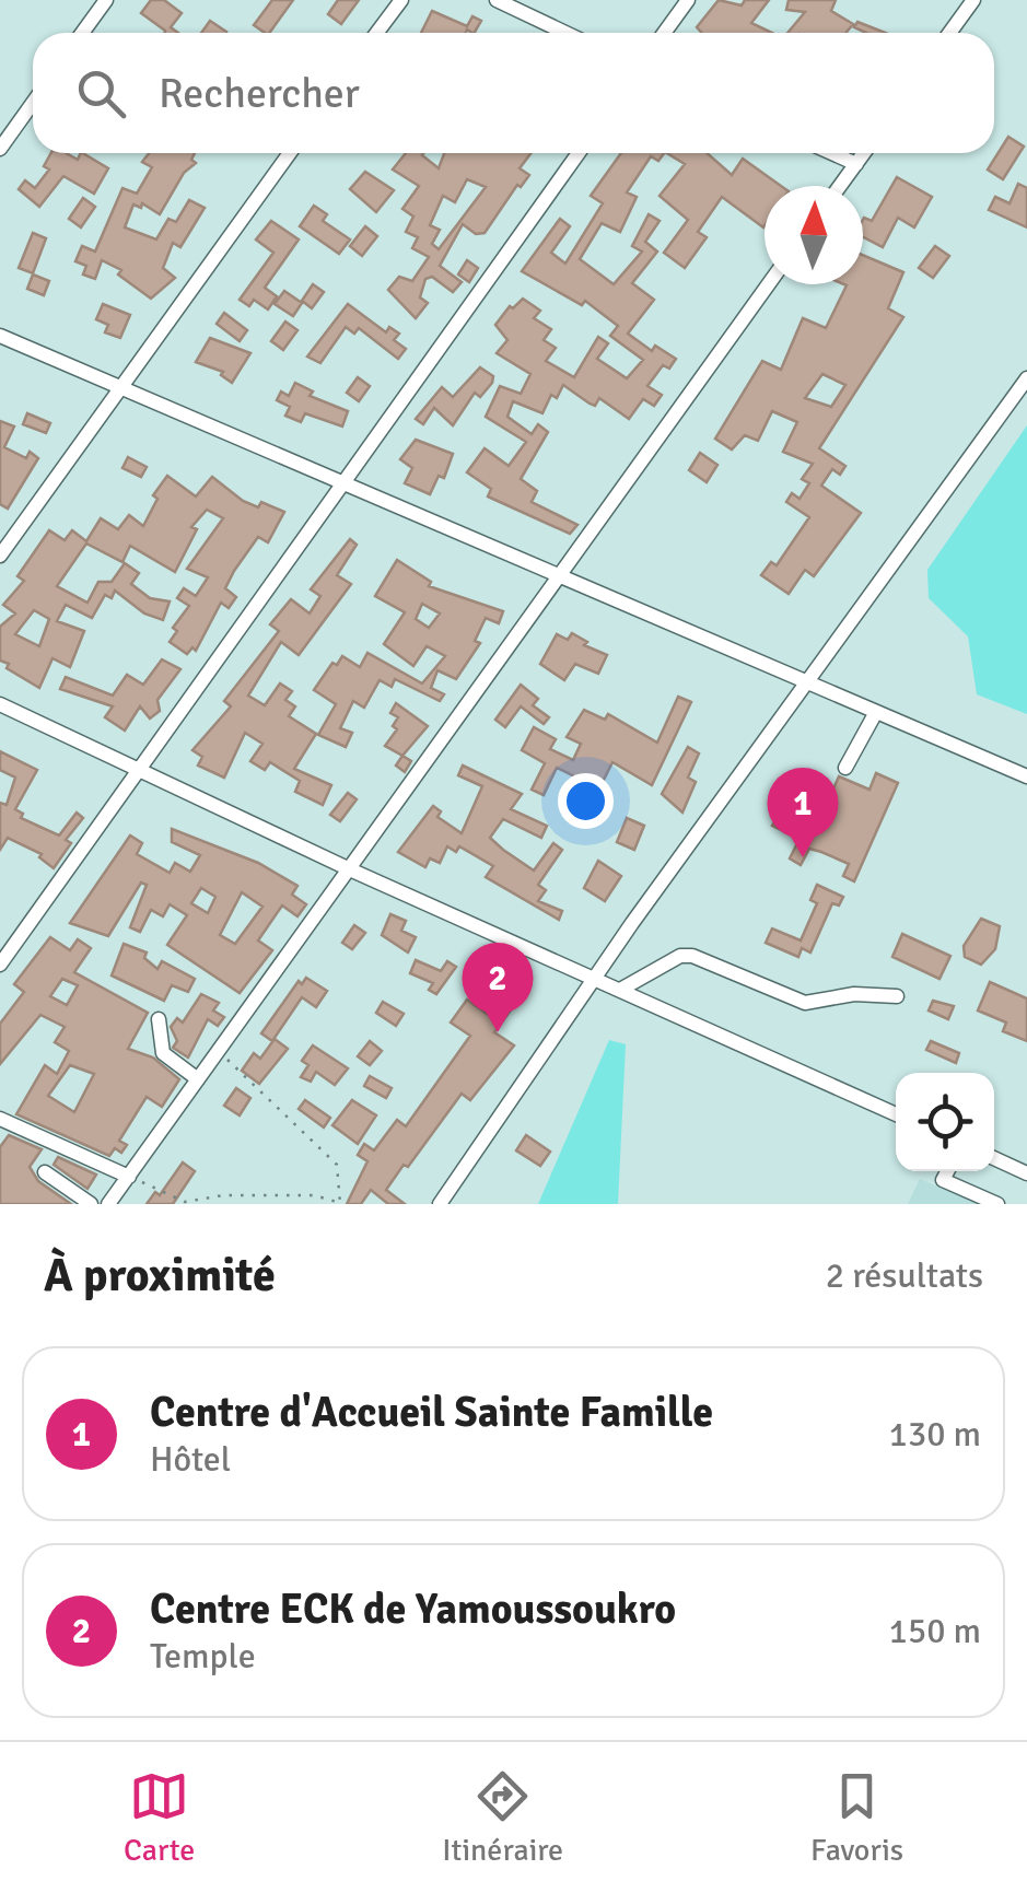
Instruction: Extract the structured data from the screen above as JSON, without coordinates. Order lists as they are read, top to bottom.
{
  "north": "top",
  "page": {
    "search": "Rechercher",
    "pins": ["1", "2"],
    "heading": ["À proximité", "2 résultats"],
    "list": [
      {
        "mark": "1",
        "name": "Centre d'Accueil Sainte Famille",
        "note": "Hôtel",
        "value": "130 m"
      },
      {
        "mark": "2",
        "name": "Centre ECK de Yamoussoukro",
        "note": "Temple",
        "value": "150 m"
      }
    ],
    "nav": ["Carte", "Itinéraire", "Favoris"]
  }
}
